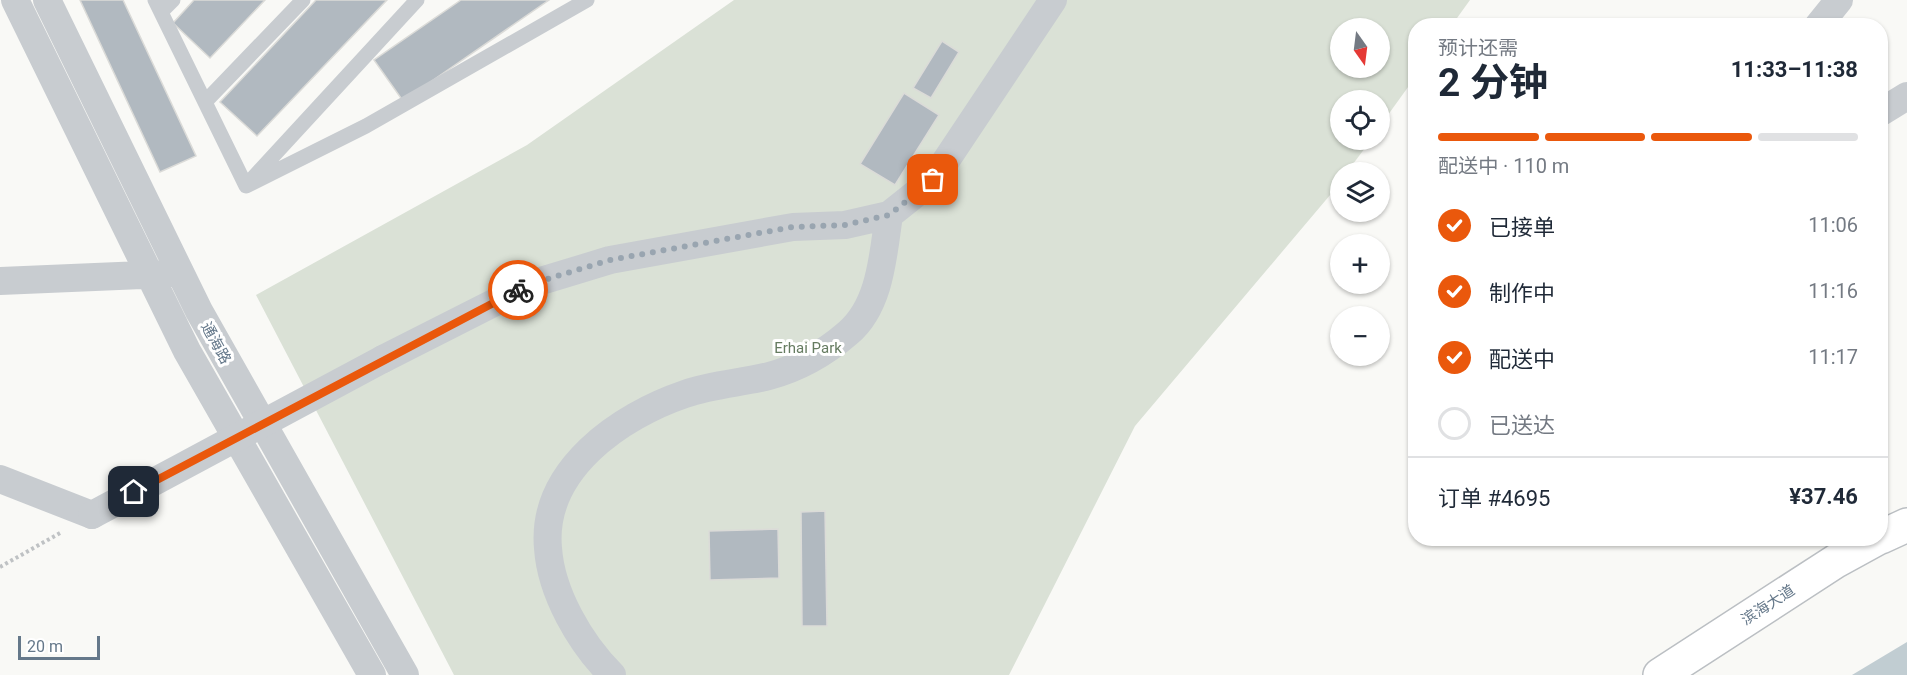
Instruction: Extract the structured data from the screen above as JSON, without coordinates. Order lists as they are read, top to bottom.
{
  "streets": {
    "main road": ["滨海大道"],
    "street": ["通海路"]
  },
  "parks": ["Erhai Park"],
  "scale_bar": "20 m",
  "north": "bottom",
  "page": {
    "map_buttons": ["+", "−"],
    "heading": ["2 分钟", "预计还需", "11:33–11:38"],
    "panel": ["订单 #4695", "¥37.46"],
    "bar": "配送中 · 110 m",
    "list": [
      ["已接单", "11:06"],
      ["制作中", "11:16"],
      ["配送中", "11:17"],
      "已送达"
    ],
    "scale": "20 m"
  }
}
